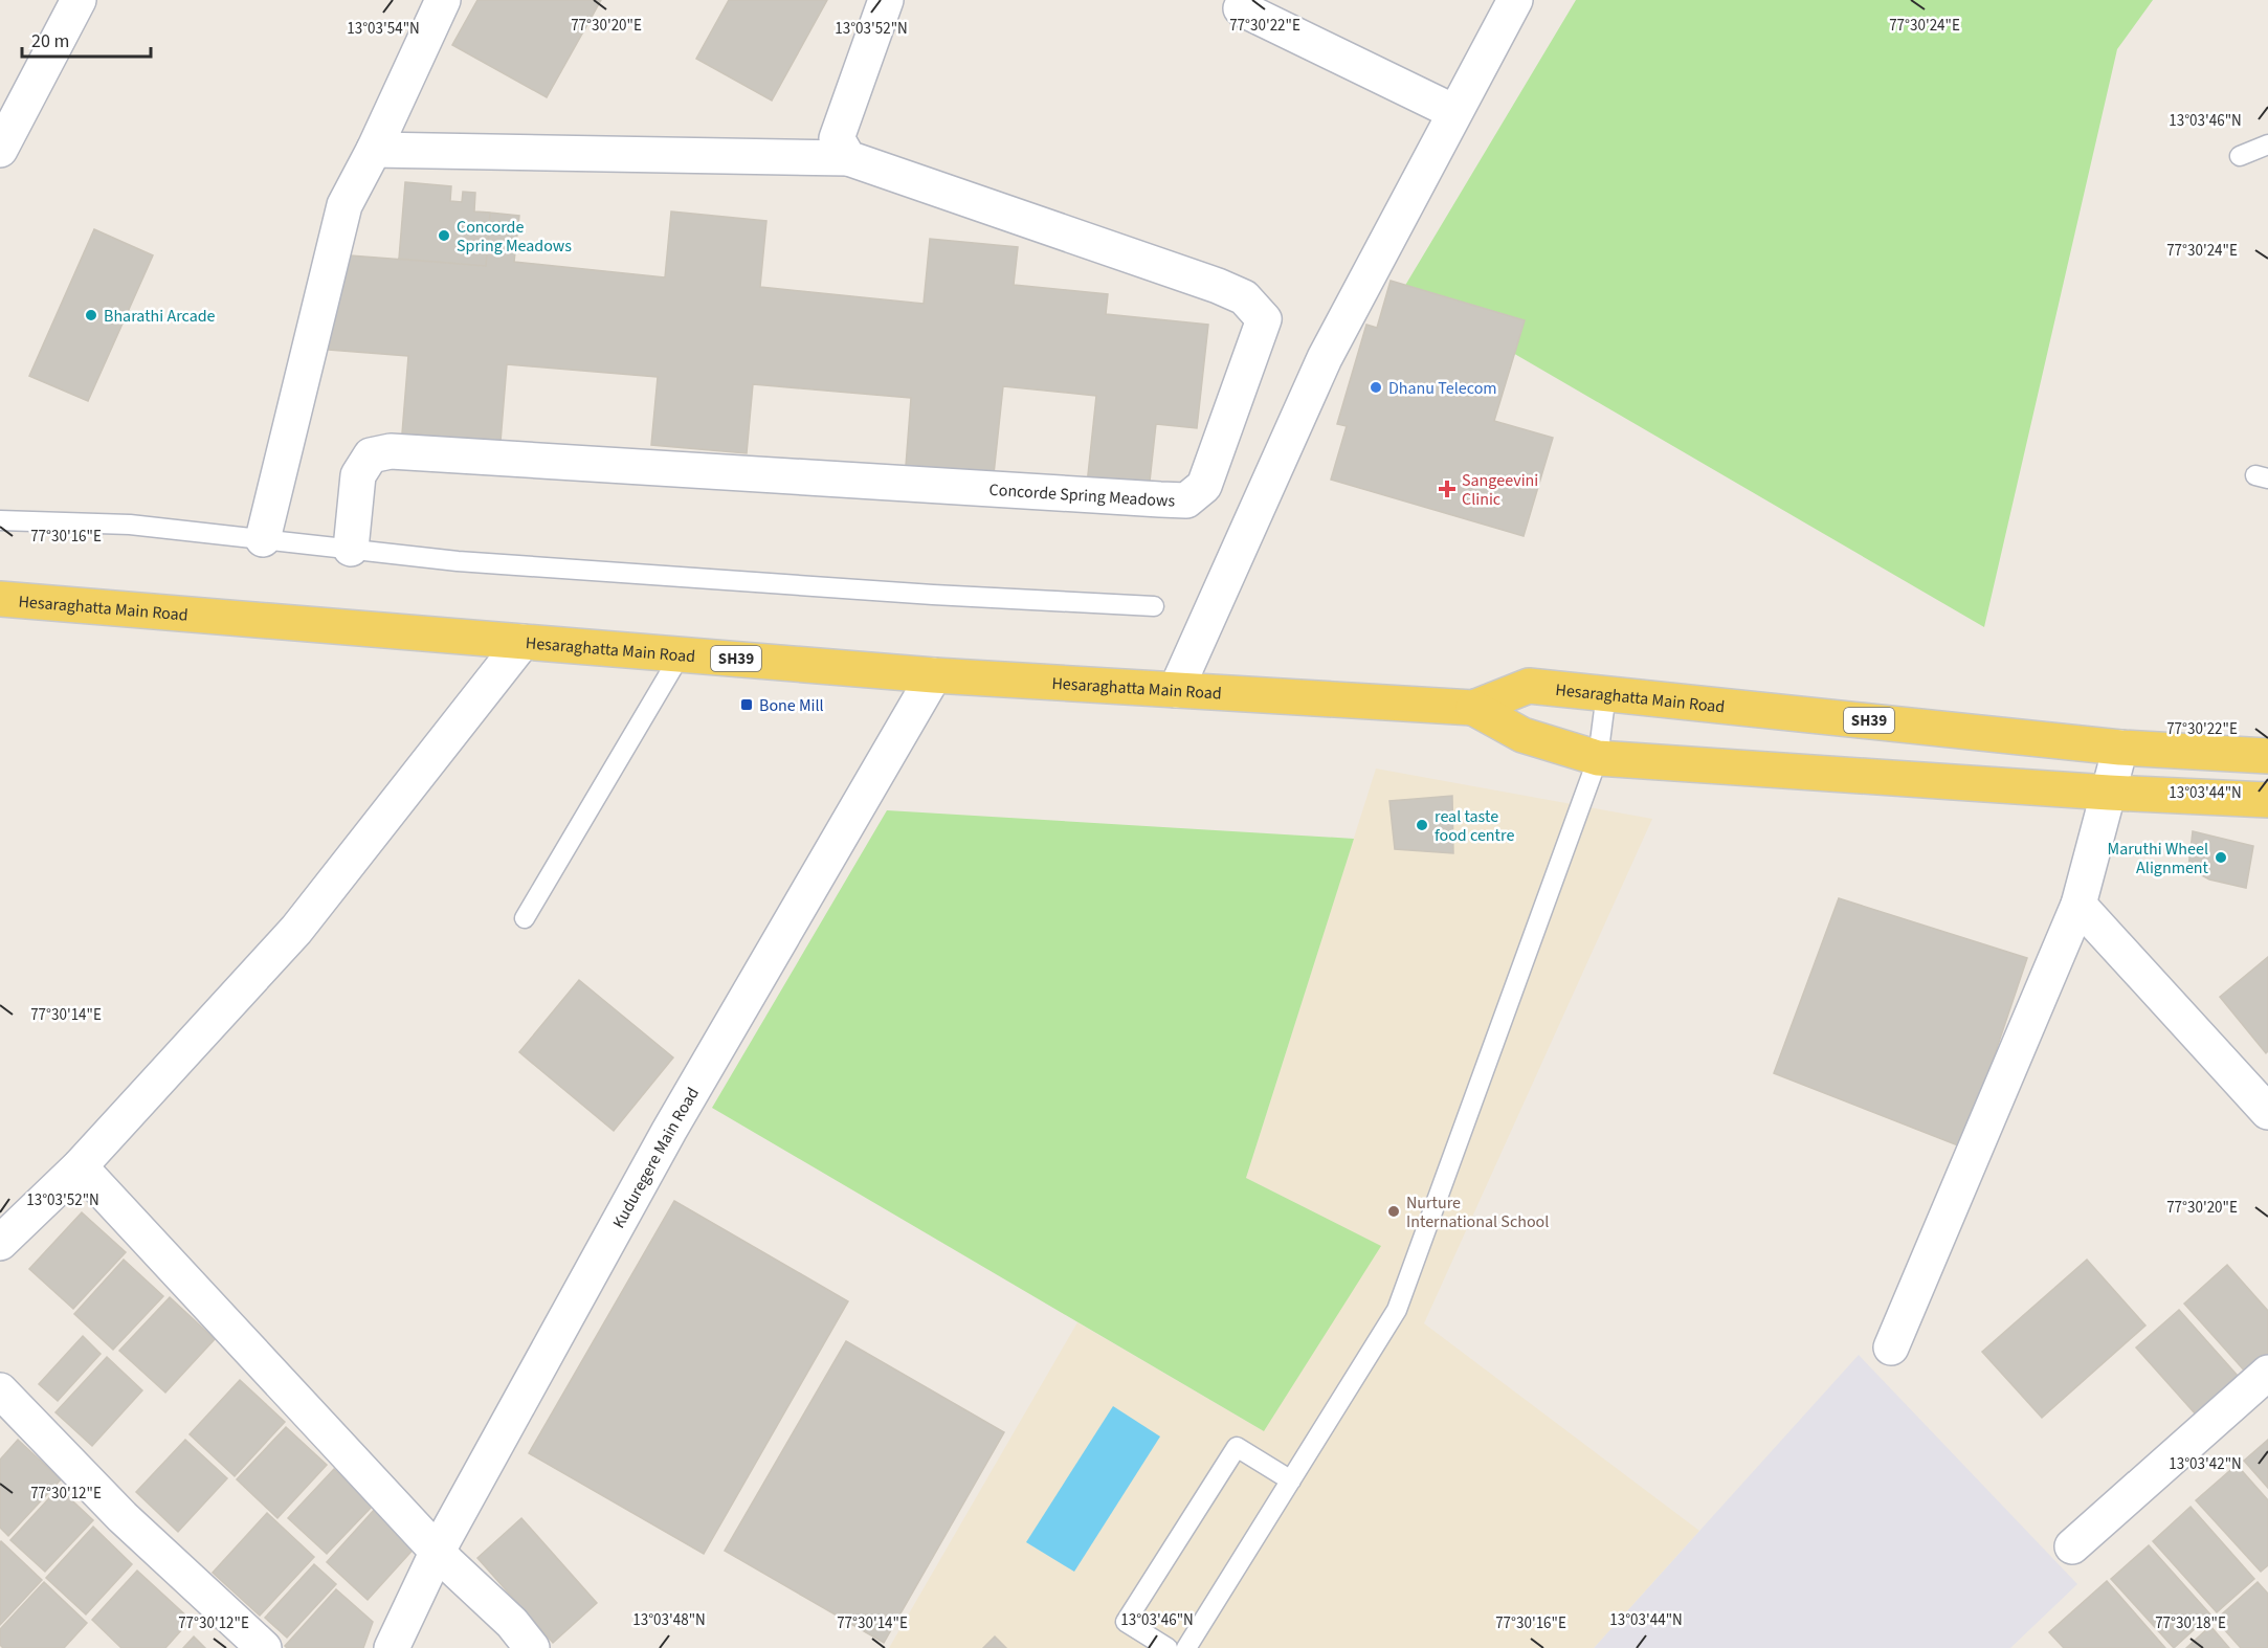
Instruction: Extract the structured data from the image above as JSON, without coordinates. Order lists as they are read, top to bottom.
{
  "streets": {
    "main road": ["Hesaraghatta Main Road", "SH39"],
    "street": ["Concorde Spring Meadows", "Kuduregere Main Road"]
  },
  "crossings": [
    ["Hesaraghatta Main Road", "Kuduregere Main Road"]
  ],
  "places": {
    "other": [
      "Concorde Spring Meadows",
      "Bharathi Arcade",
      "Dhanu Telecom",
      "real taste food centre",
      "Maruthi Wheel Alignment",
      "Nurture International School"
    ],
    "health": ["Sangeevini Clinic"],
    "transit": ["Bone Mill"]
  },
  "scale_bar": "20 m",
  "coordinates": [
    "77°30'24\"E",
    "77°30'20\"E",
    "77°30'22\"E",
    "13°03'54\"N",
    "13°03'52\"N",
    "13°03'46\"N",
    "77°30'16\"E",
    "13°03'44\"N",
    "77°30'14\"E",
    "13°03'42\"N",
    "77°30'12\"E",
    "13°03'48\"N",
    "77°30'18\"E"
  ]
}
